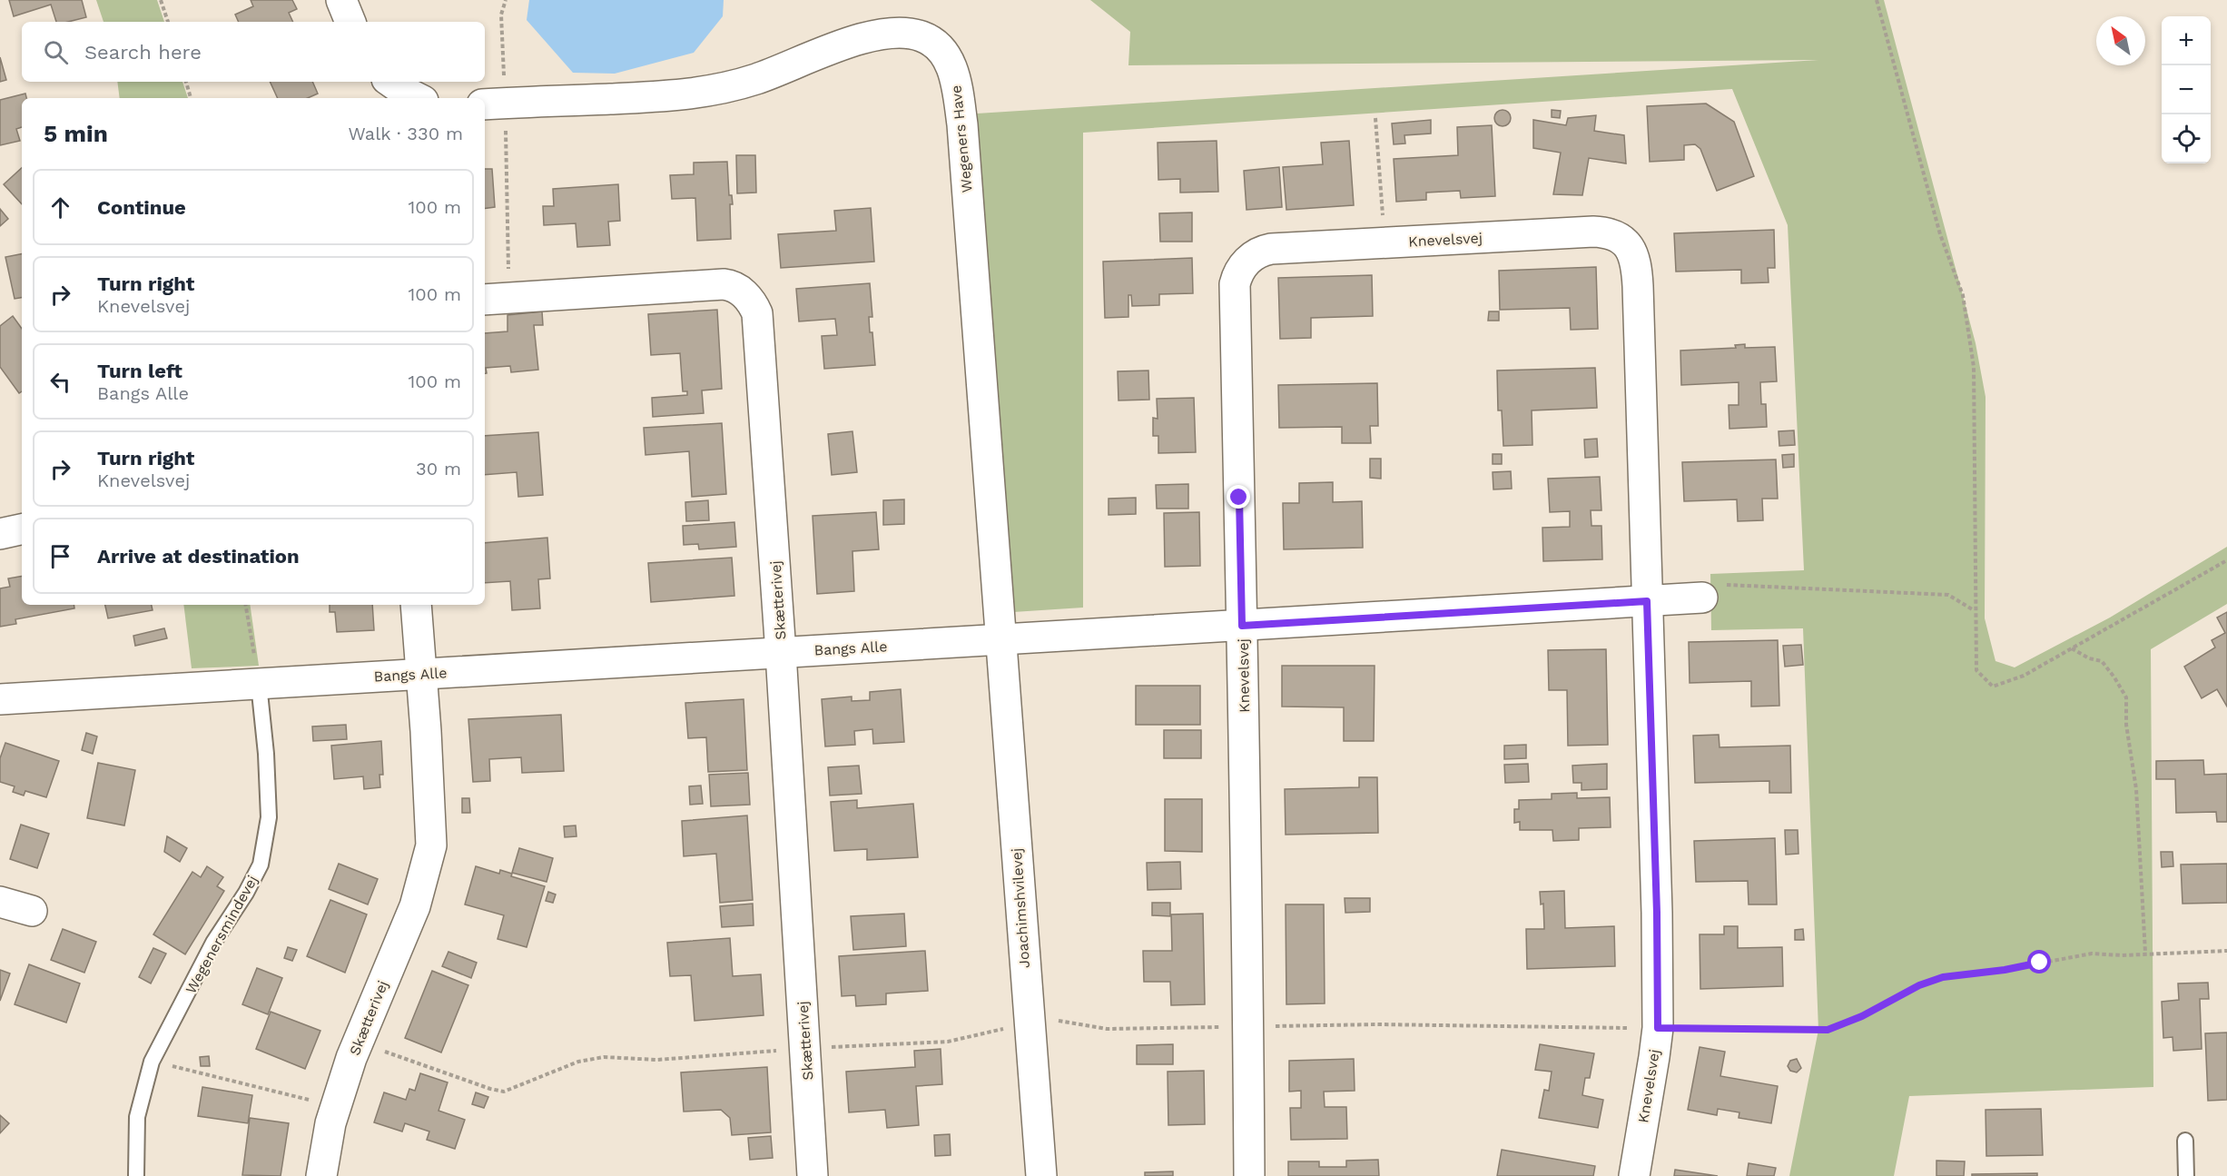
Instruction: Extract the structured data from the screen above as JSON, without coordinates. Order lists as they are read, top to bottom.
{
  "streets": {
    "street": [
      "Wegeners Have",
      "Knevelsvej",
      "Skætterivej",
      "Bangs Alle",
      "Joachimshvilevej"
    ],
    "lane": ["Wegenersmindevej"]
  },
  "crossings": [
    ["Wegeners Have", "Bangs Alle"],
    ["Wegeners Have", "Joachimshvilevej"],
    ["Knevelsvej", "Bangs Alle"],
    ["Skætterivej", "Bangs Alle"],
    ["Bangs Alle", "Joachimshvilevej"],
    ["Bangs Alle", "Wegenersmindevej"]
  ],
  "north": "top left",
  "page": {
    "map_buttons": ["+", "−"],
    "search": "Search here",
    "heading": ["5 min", "Walk · 330 m"],
    "list": [
      ["Continue", "100 m"],
      ["Turn right", "Knevelsvej", "100 m"],
      ["Turn left", "Bangs Alle", "100 m"],
      ["Turn right", "Knevelsvej", "30 m"],
      "Arrive at destination"
    ]
  }
}
